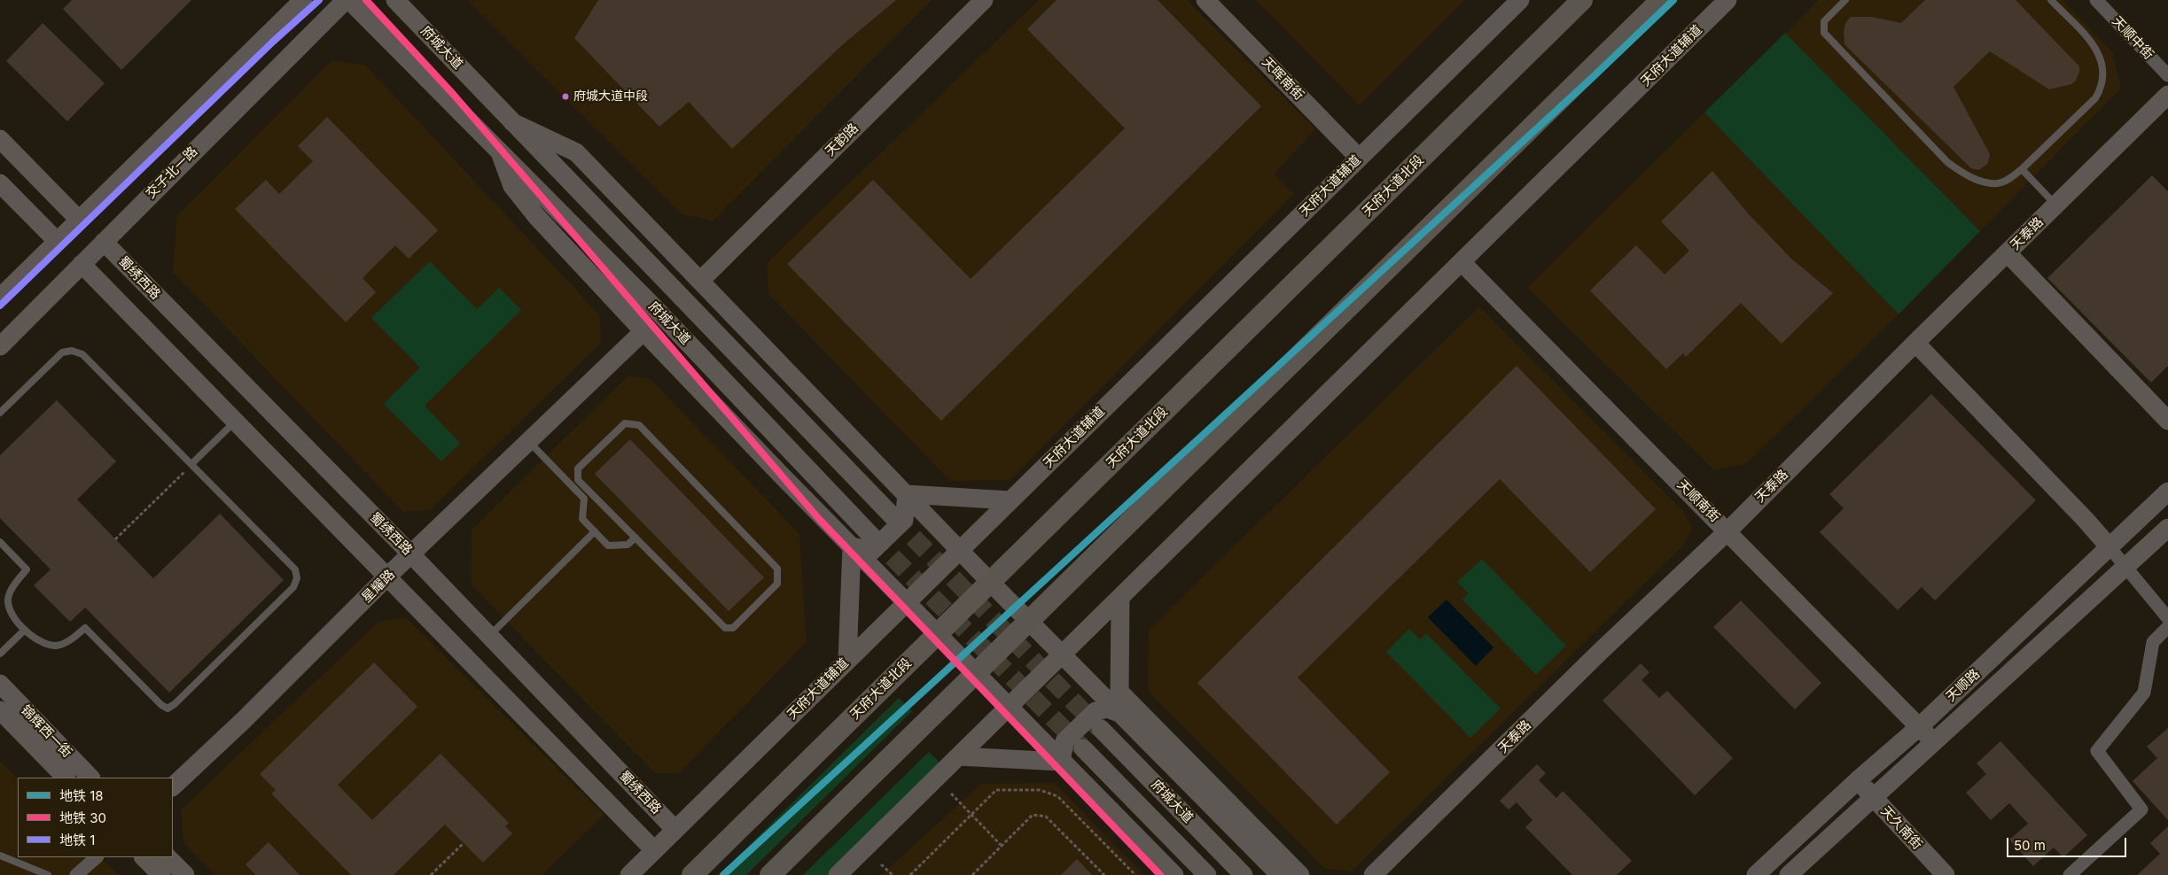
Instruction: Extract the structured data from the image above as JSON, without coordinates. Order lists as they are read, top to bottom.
{
  "streets": {
    "main road": ["天府大道北段"],
    "street": [
      "天顺中街",
      "府城大道",
      "天府大道辅道",
      "天晖南街",
      "天韵路",
      "交子北一路",
      "天泰路",
      "蜀绣西路",
      "天顺南街",
      "星耀路",
      "天顺路",
      "锦辉西一街",
      "天久南街"
    ]
  },
  "crossings": [
    ["天府大道辅道", "天晖南街"],
    ["天府大道辅道", "蜀绣西路"],
    ["天府大道辅道", "天顺南街"],
    ["交子北一路", "蜀绣西路"],
    ["天泰路", "天顺南街"],
    ["蜀绣西路", "星耀路"],
    ["天顺南街", "天顺路"],
    ["天顺路", "天久南街"]
  ],
  "places": ["府城大道中段"],
  "lines": ["metro line 18", "metro line 30", "metro line 1"],
  "legend": ["地铁 18", "地铁 30", "地铁 1"],
  "scale_bar": "50 m"
}
